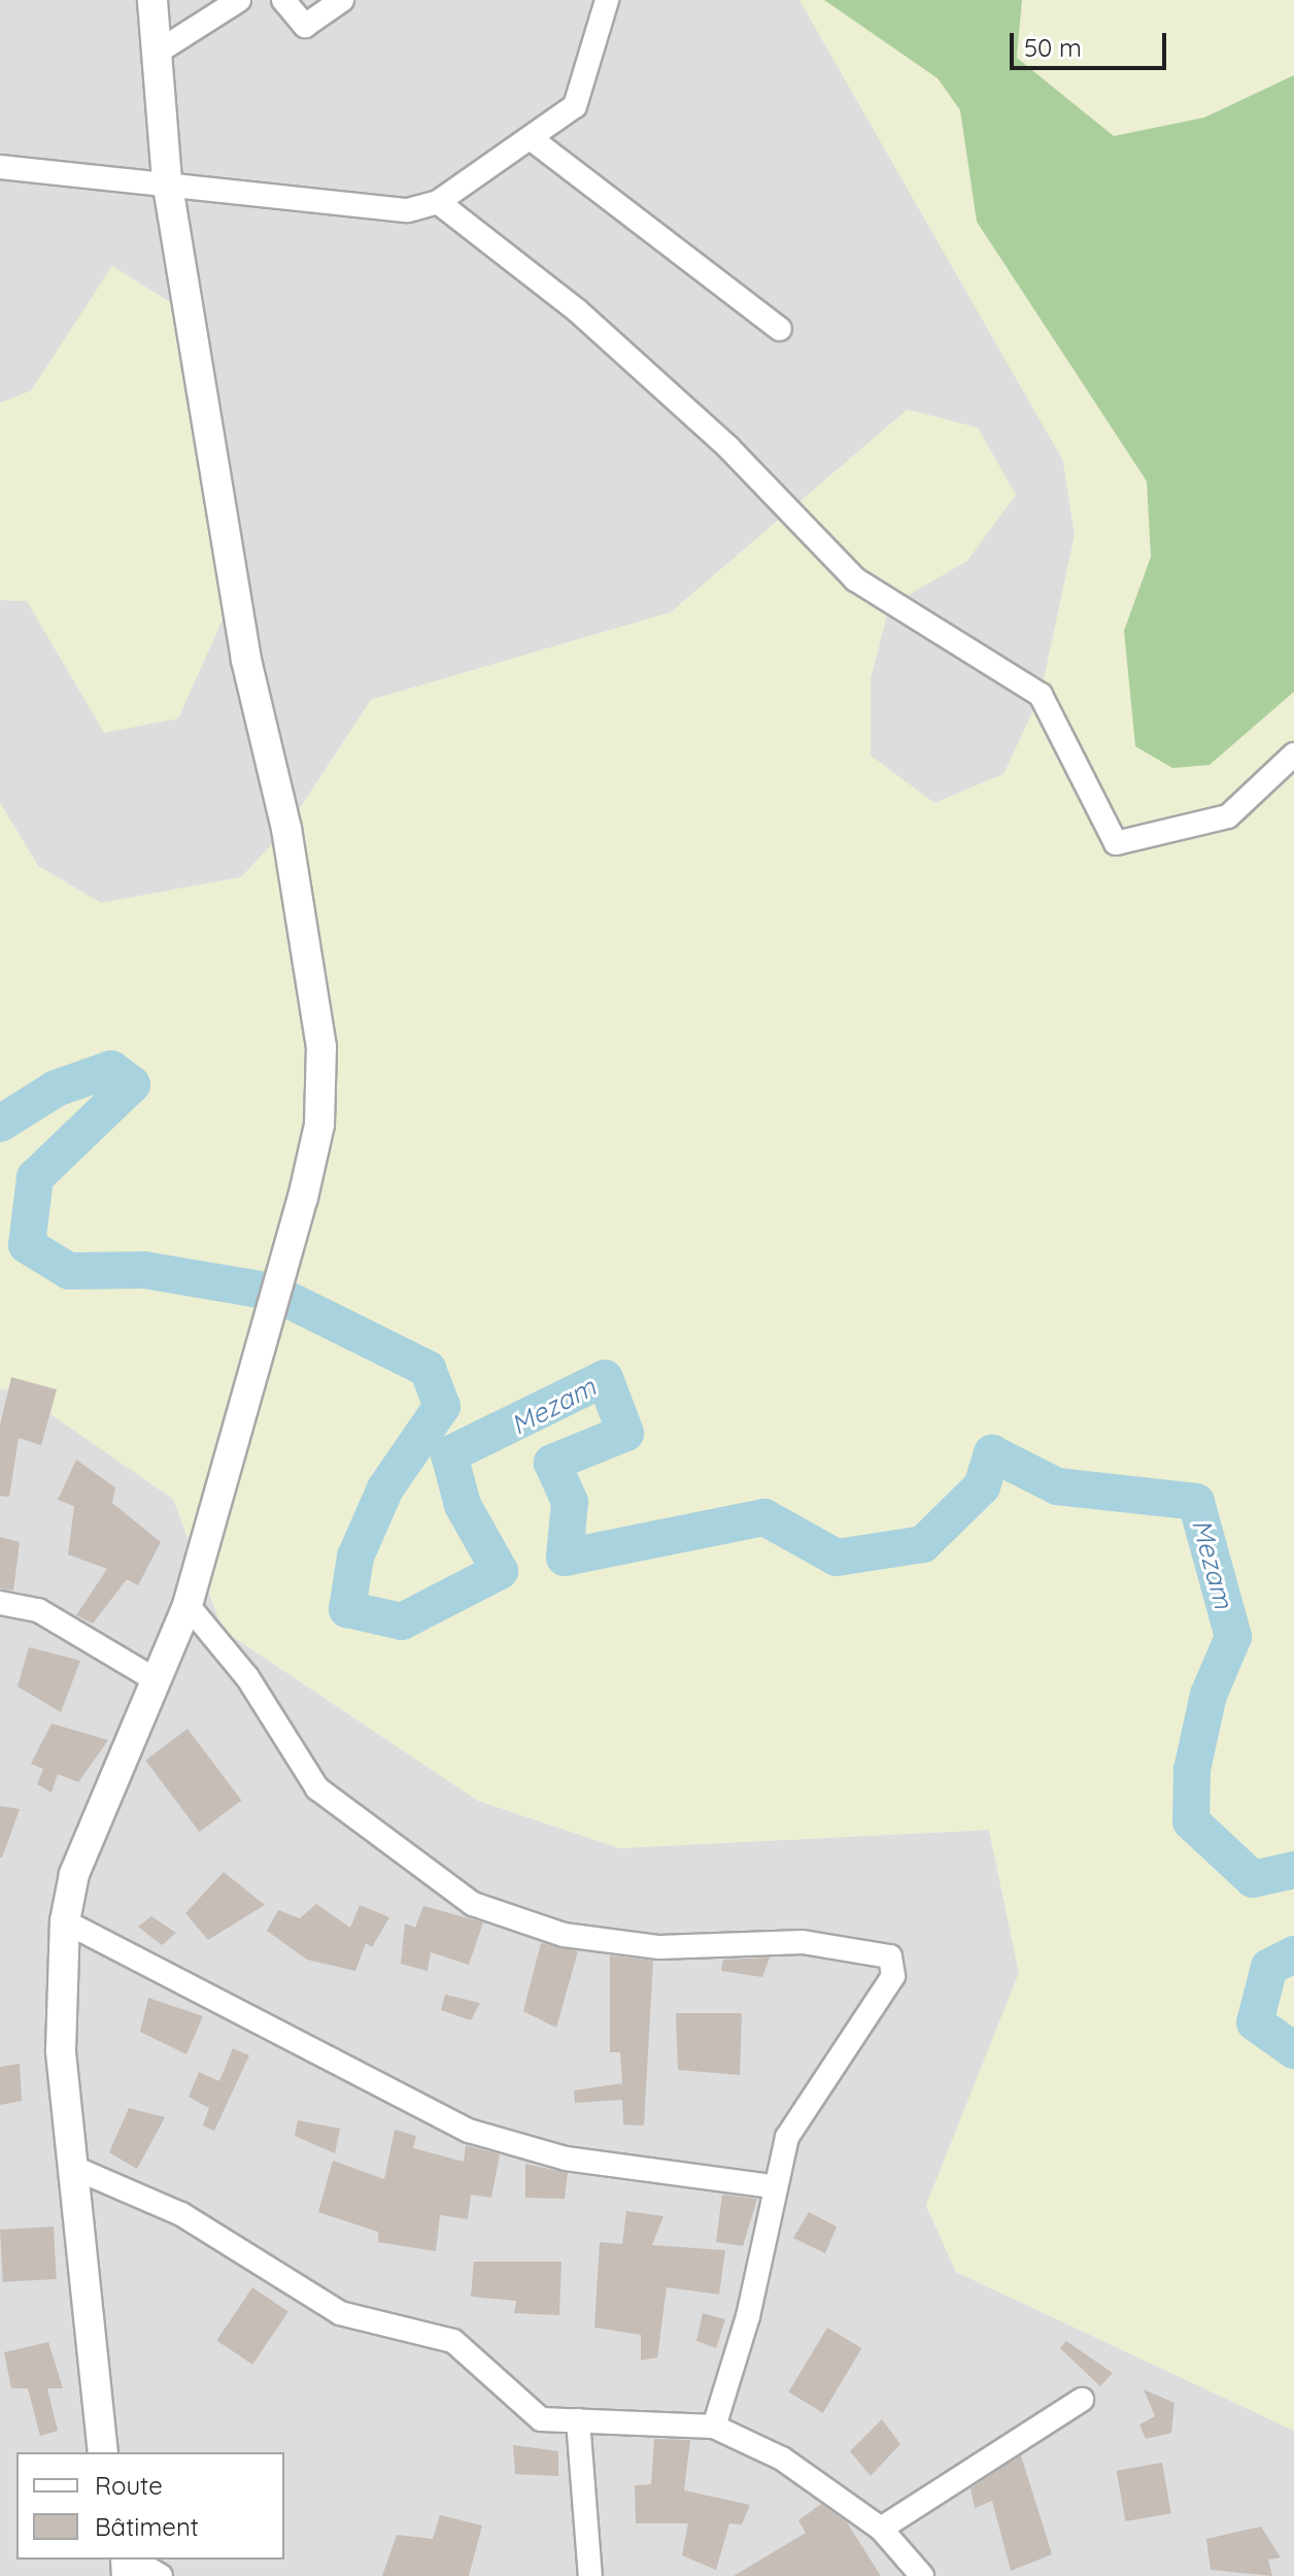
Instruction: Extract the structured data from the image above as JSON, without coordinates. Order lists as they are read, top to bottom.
{
  "water": ["Mezam"],
  "legend": ["Route", "Bâtiment"],
  "scale_bar": "50 m"
}
